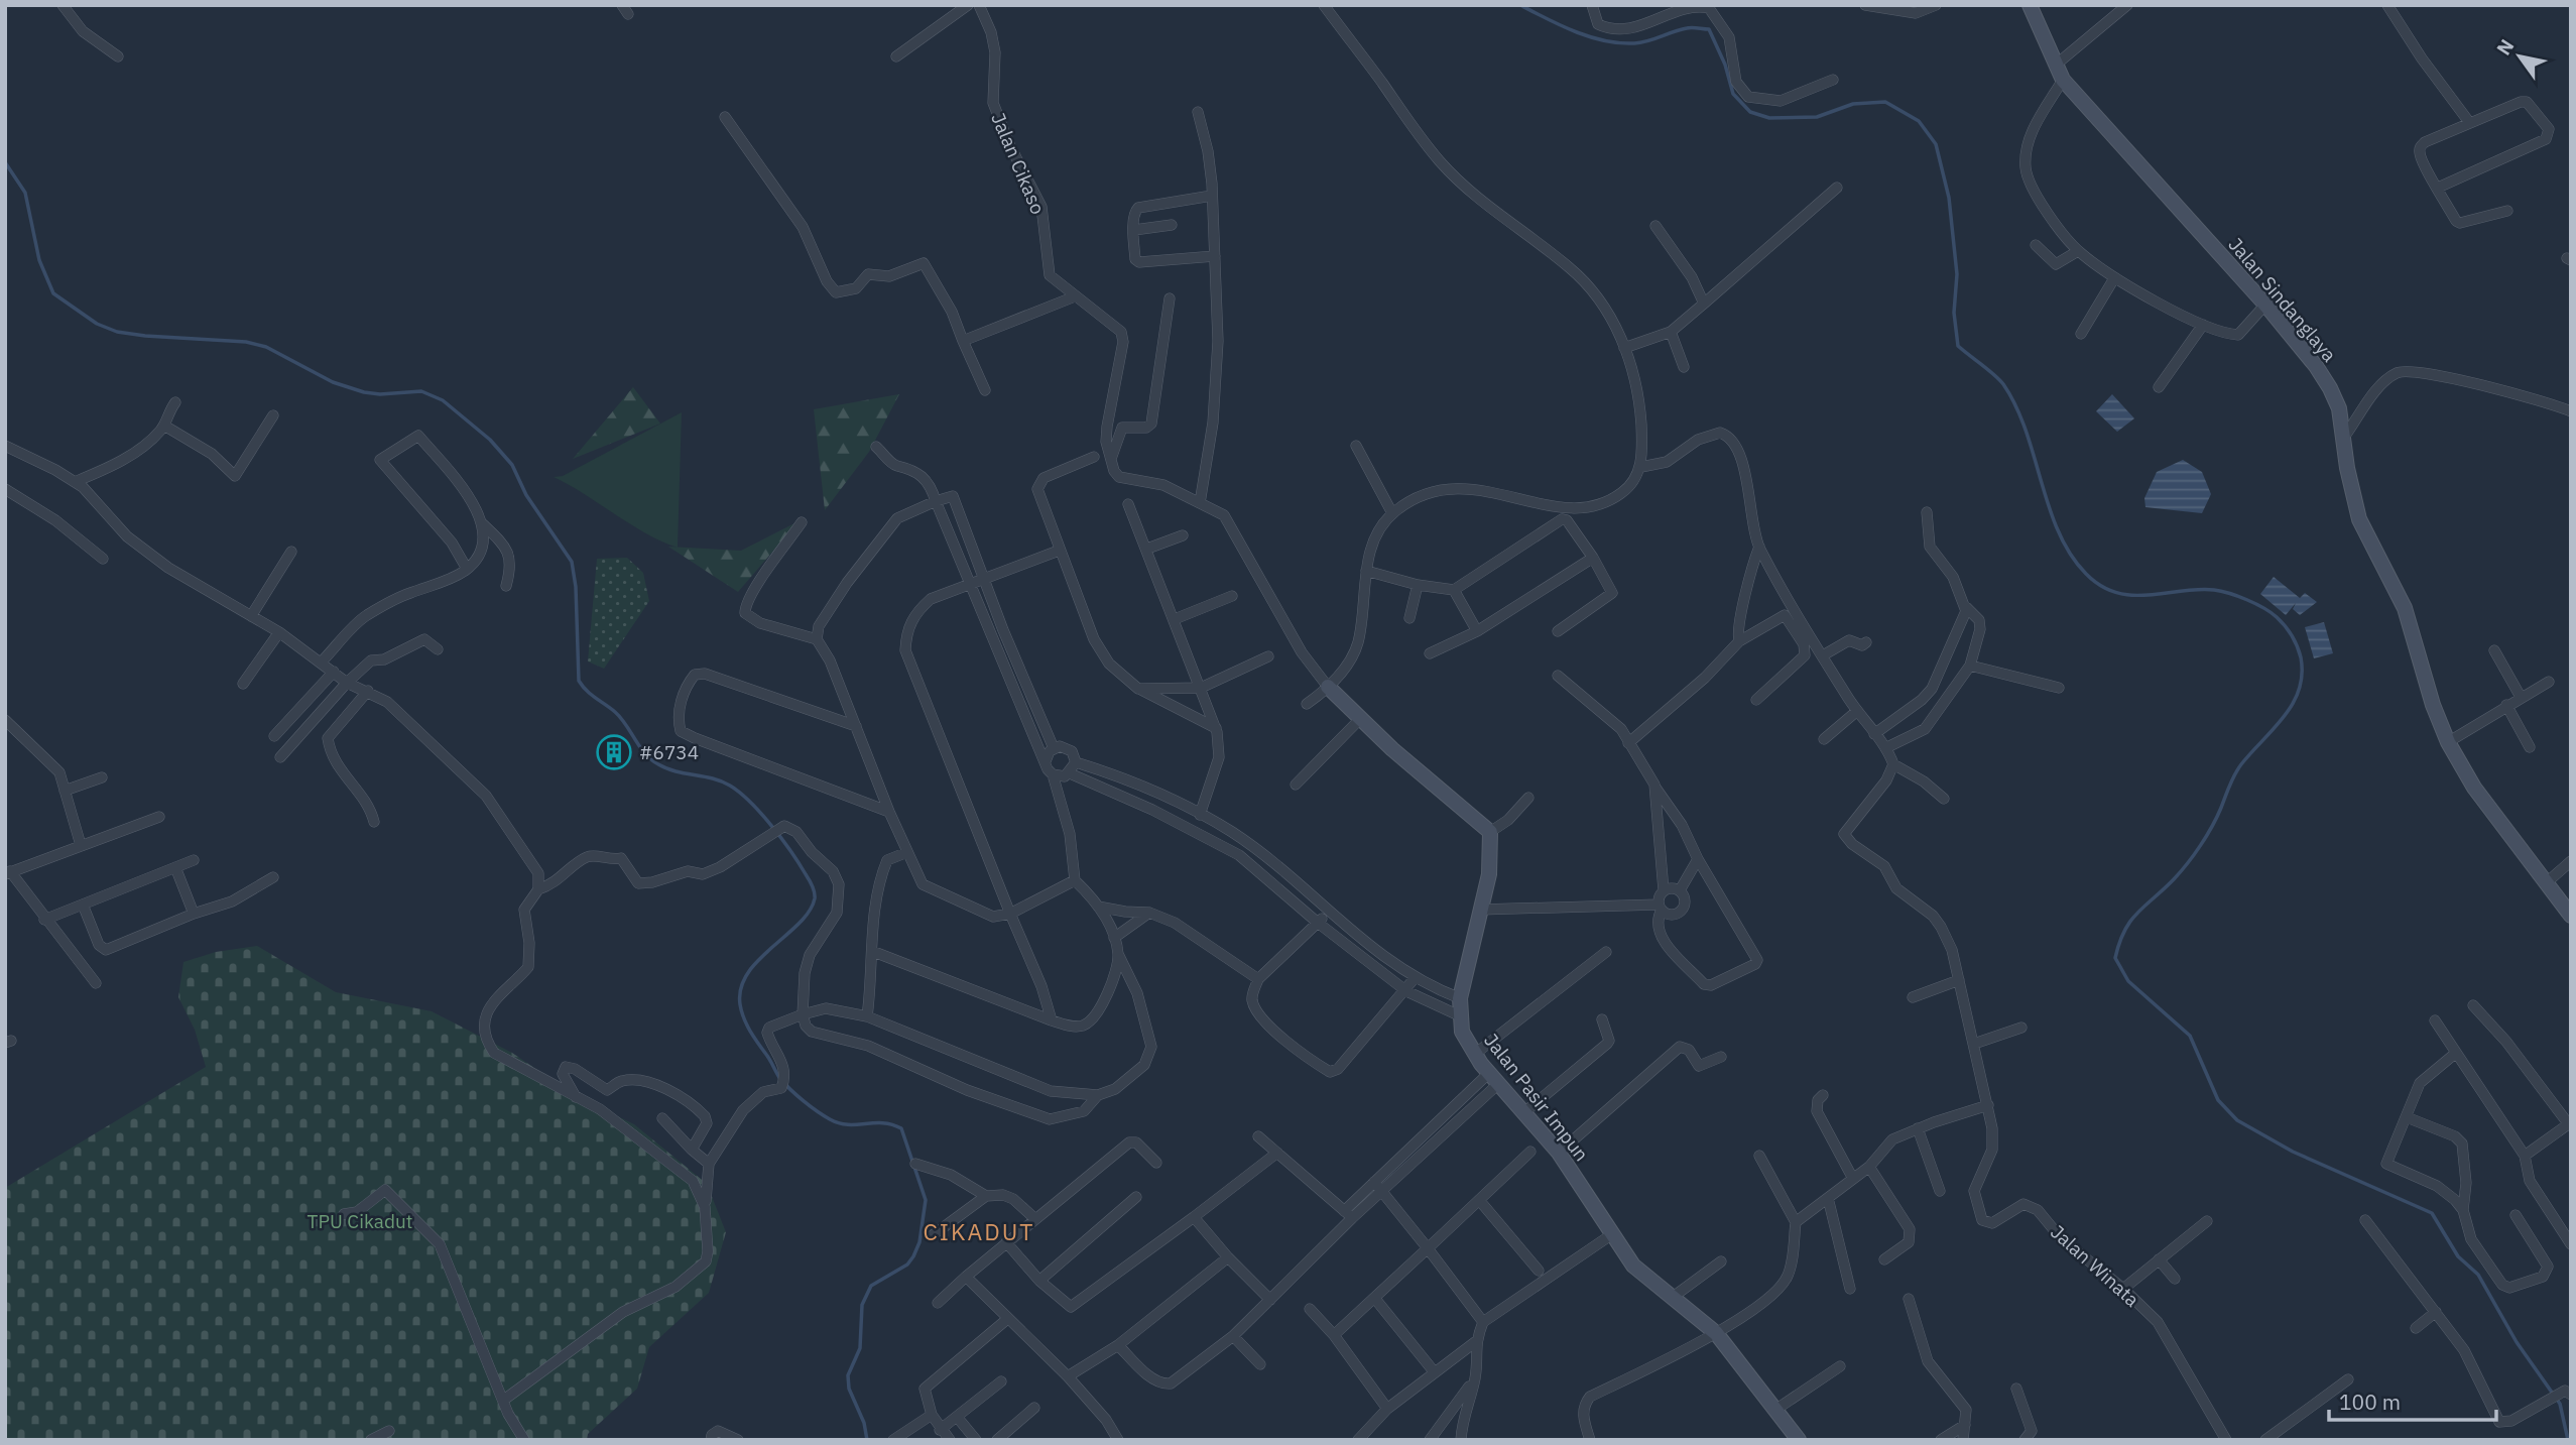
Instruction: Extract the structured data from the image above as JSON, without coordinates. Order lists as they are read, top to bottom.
{
  "streets": {
    "street": [
      "Jalan Cikaso",
      "Jalan Sindanglaya",
      "Jalan Pasir Impun",
      "Jalan Winata"
    ]
  },
  "districts": ["CIKADUT"],
  "parks": ["TPU Cikadut"],
  "places": {
    "building": ["#6734"]
  },
  "scale_bar": "100 m",
  "north": "top left"
}
